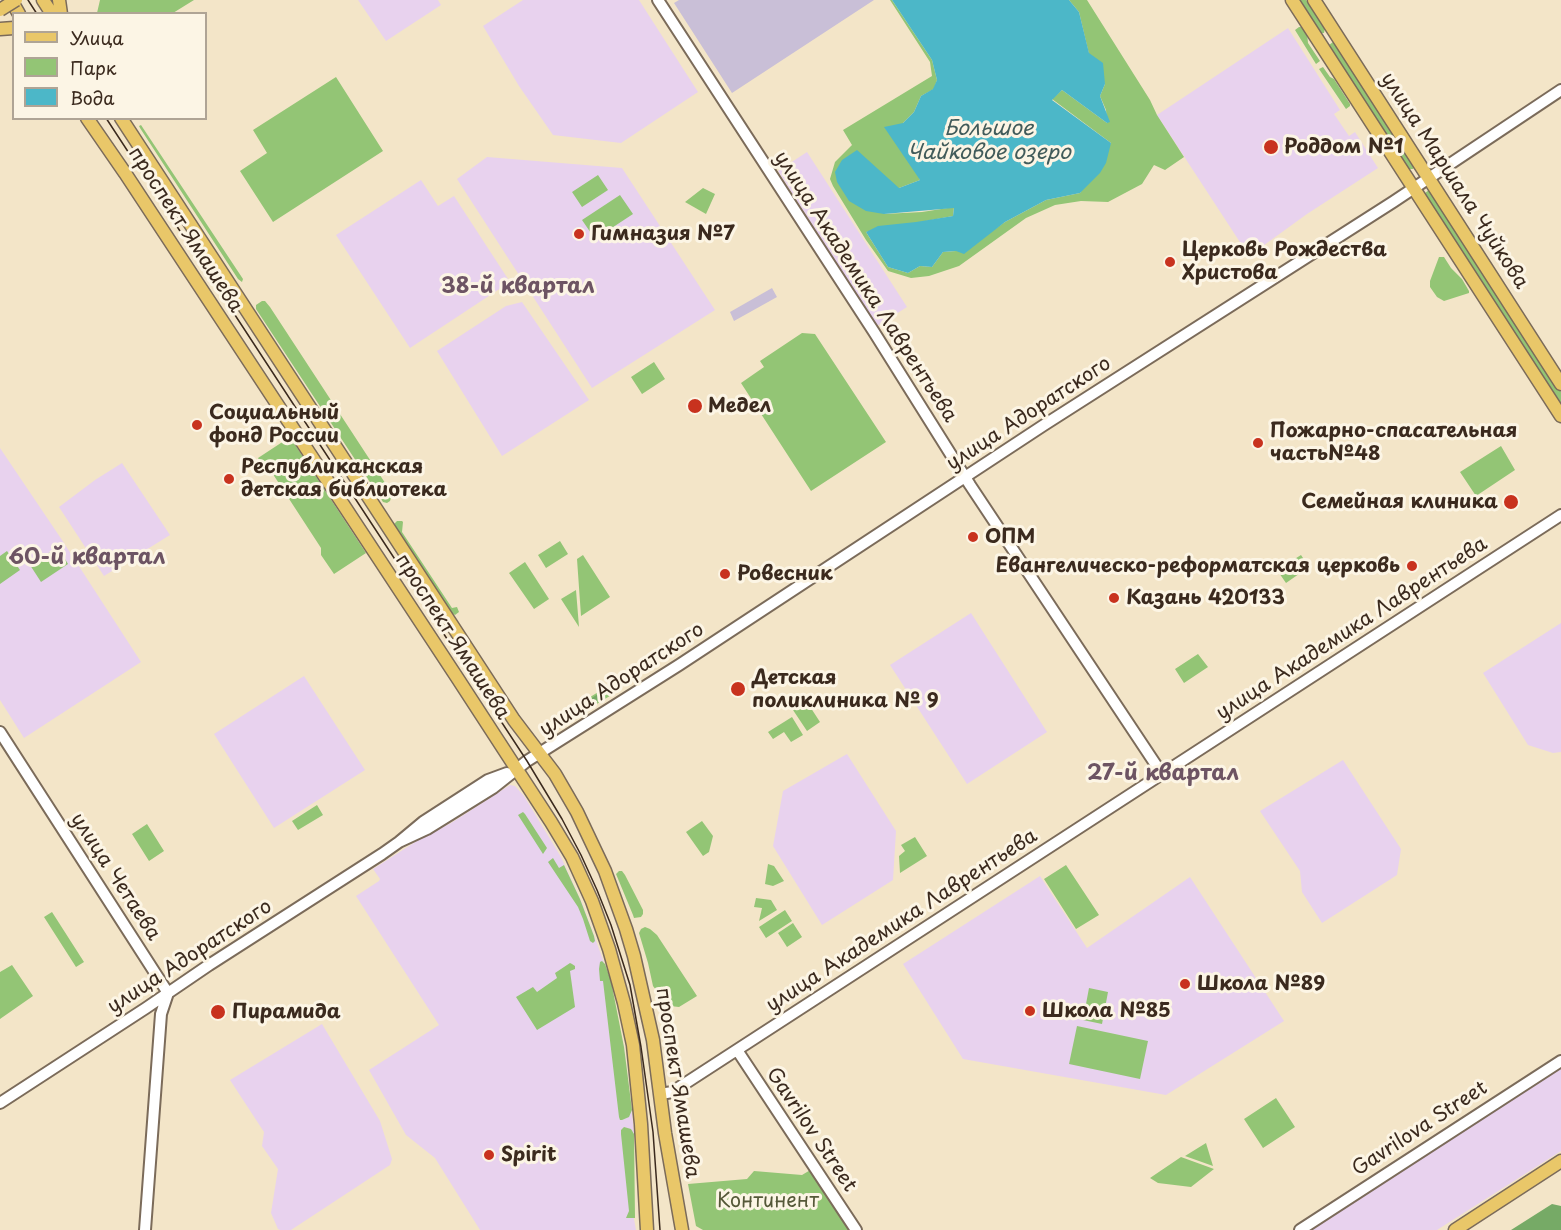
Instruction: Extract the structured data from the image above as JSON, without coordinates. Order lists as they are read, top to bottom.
{
  "streets": {
    "main road": ["улица Маршала Чуйкова", "проспект Ямашева"],
    "street": [
      "улица Академика Лаврентьева",
      "улица Адоратского",
      "улица Четаева",
      "Gavrilova Street",
      "Gavrilov Street"
    ]
  },
  "crossings": [
    ["улица Маршала Чуйкова", "улица Адоратского"],
    ["проспект Ямашева", "улица Академика Лаврентьева"],
    ["проспект Ямашева", "улица Адоратского"],
    ["улица Академика Лаврентьева", "улица Адоратского"],
    ["улица Академика Лаврентьева", "Gavrilov Street"],
    ["улица Адоратского", "улица Четаева"]
  ],
  "districts": ["38-й квартал", "60-й квартал", "27-й квартал"],
  "water": ["Большое Чайковое озеро"],
  "parks": ["Континент"],
  "places": [
    "Роддом №1",
    "Гимназия №7",
    "Церковь Рождества Христова",
    "Медел",
    "Социальный фонд России",
    "Пожарно-спасательная часть№48",
    "Республиканская детская библиотека",
    "Семейная клиника",
    "ОПМ",
    "Евангелическо-реформатская церковь",
    "Ровесник",
    "Казань 420133",
    "Детская поликлиника № 9",
    "Школа №89",
    "Школа №85",
    "Пирамида",
    "Spirit"
  ],
  "legend": ["Улица", "Парк", "Вода"]
}
